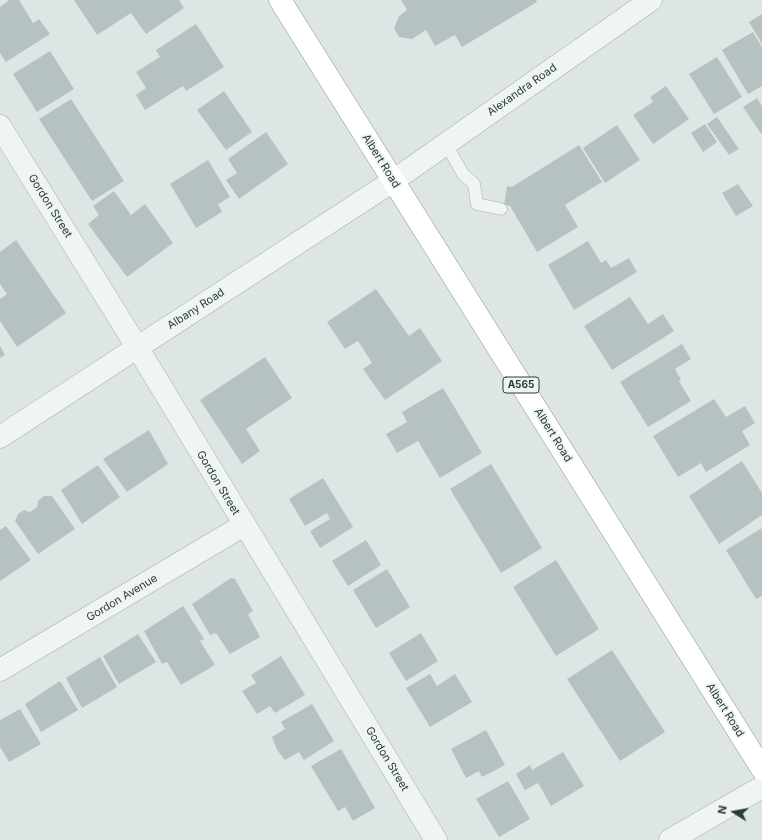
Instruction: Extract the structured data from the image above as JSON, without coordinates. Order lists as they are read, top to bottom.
{
  "streets": {
    "highway": ["Albert Road", "A565"],
    "street": [
      "Alexandra Road",
      "Gordon Street",
      "Albany Road",
      "Gordon Avenue"
    ]
  },
  "crossings": [
    ["Alexandra Road", "Albert Road"],
    ["Alexandra Road", "Albany Road"],
    ["Albert Road", "Albany Road"],
    ["Gordon Street", "Albany Road"],
    ["Gordon Street", "Gordon Avenue"]
  ],
  "north": "left"
}
